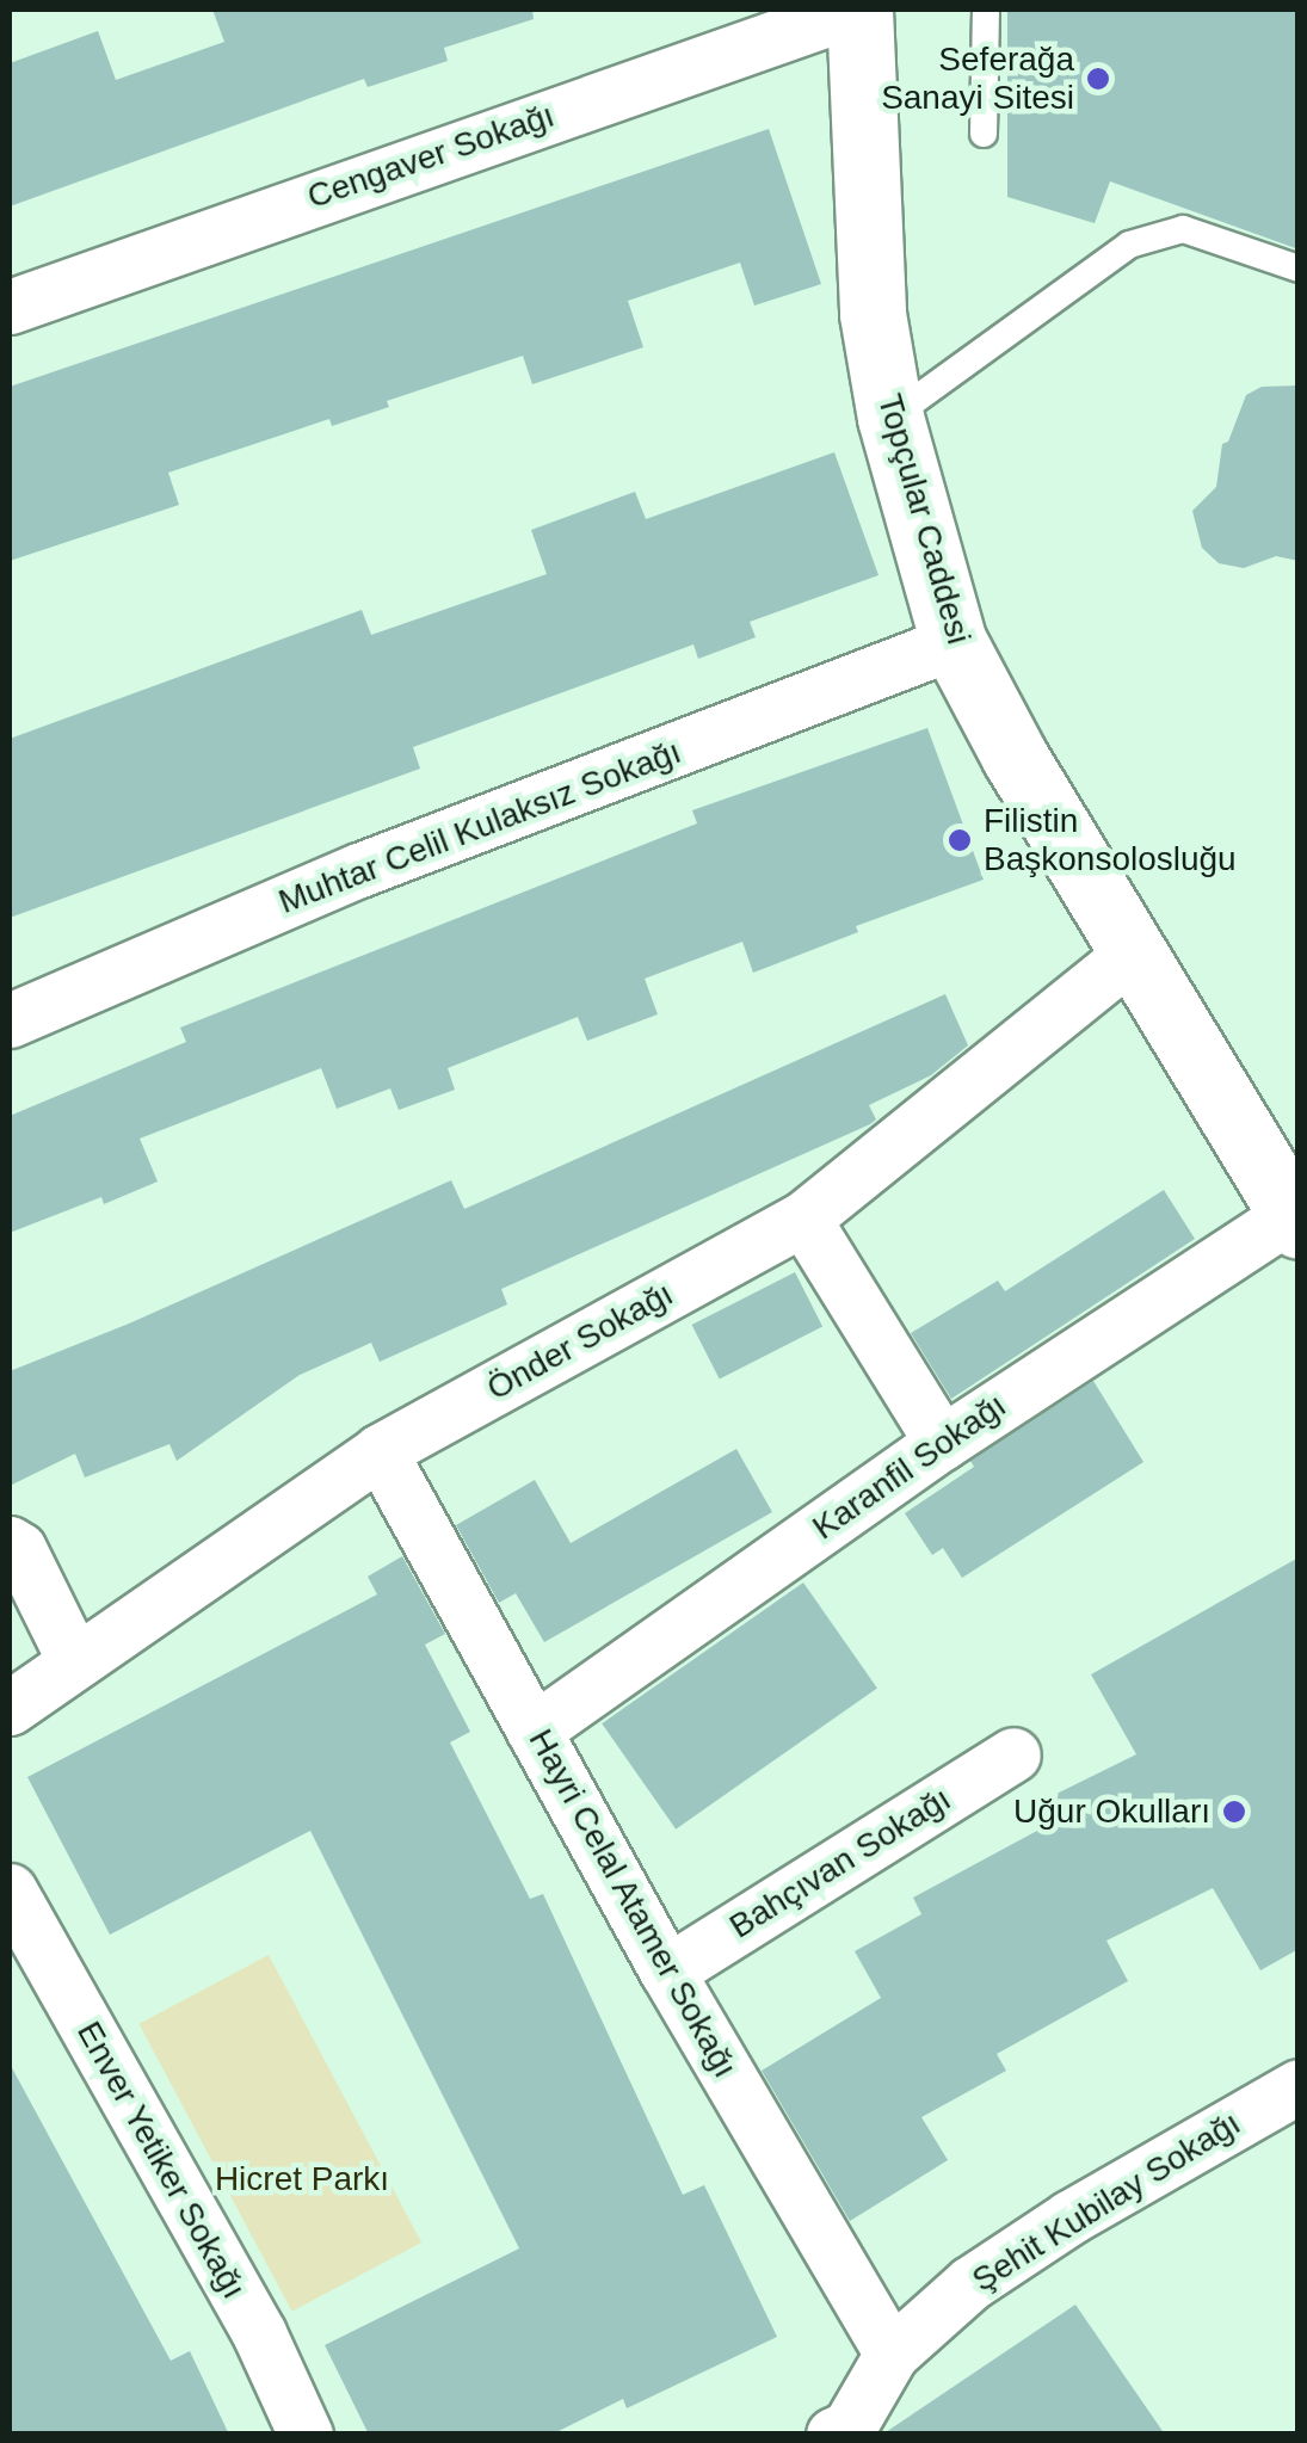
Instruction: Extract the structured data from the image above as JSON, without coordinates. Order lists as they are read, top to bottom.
{
  "streets": {
    "street": [
      "Cengaver Sokağı",
      "Topçular Caddesi",
      "Muhtar Celil Kulaksız Sokağı",
      "Önder Sokağı",
      "Karanfil Sokağı",
      "Bahçıvan Sokağı",
      "Hayri Celal Atamer Sokağı",
      "Enver Yetiker Sokağı",
      "Şehit Kubilay Sokağı"
    ]
  },
  "crossings": [
    ["Cengaver Sokağı", "Topçular Caddesi"],
    ["Topçular Caddesi", "Muhtar Celil Kulaksız Sokağı"],
    ["Topçular Caddesi", "Önder Sokağı"],
    ["Topçular Caddesi", "Karanfil Sokağı"],
    ["Önder Sokağı", "Hayri Celal Atamer Sokağı"],
    ["Karanfil Sokağı", "Hayri Celal Atamer Sokağı"],
    ["Bahçıvan Sokağı", "Hayri Celal Atamer Sokağı"],
    ["Hayri Celal Atamer Sokağı", "Şehit Kubilay Sokağı"]
  ],
  "parks": ["Hicret Parkı"],
  "places": ["Seferağa Sanayi Sitesi", "Filistin Başkonsolosluğu", "Uğur Okulları"]
}
